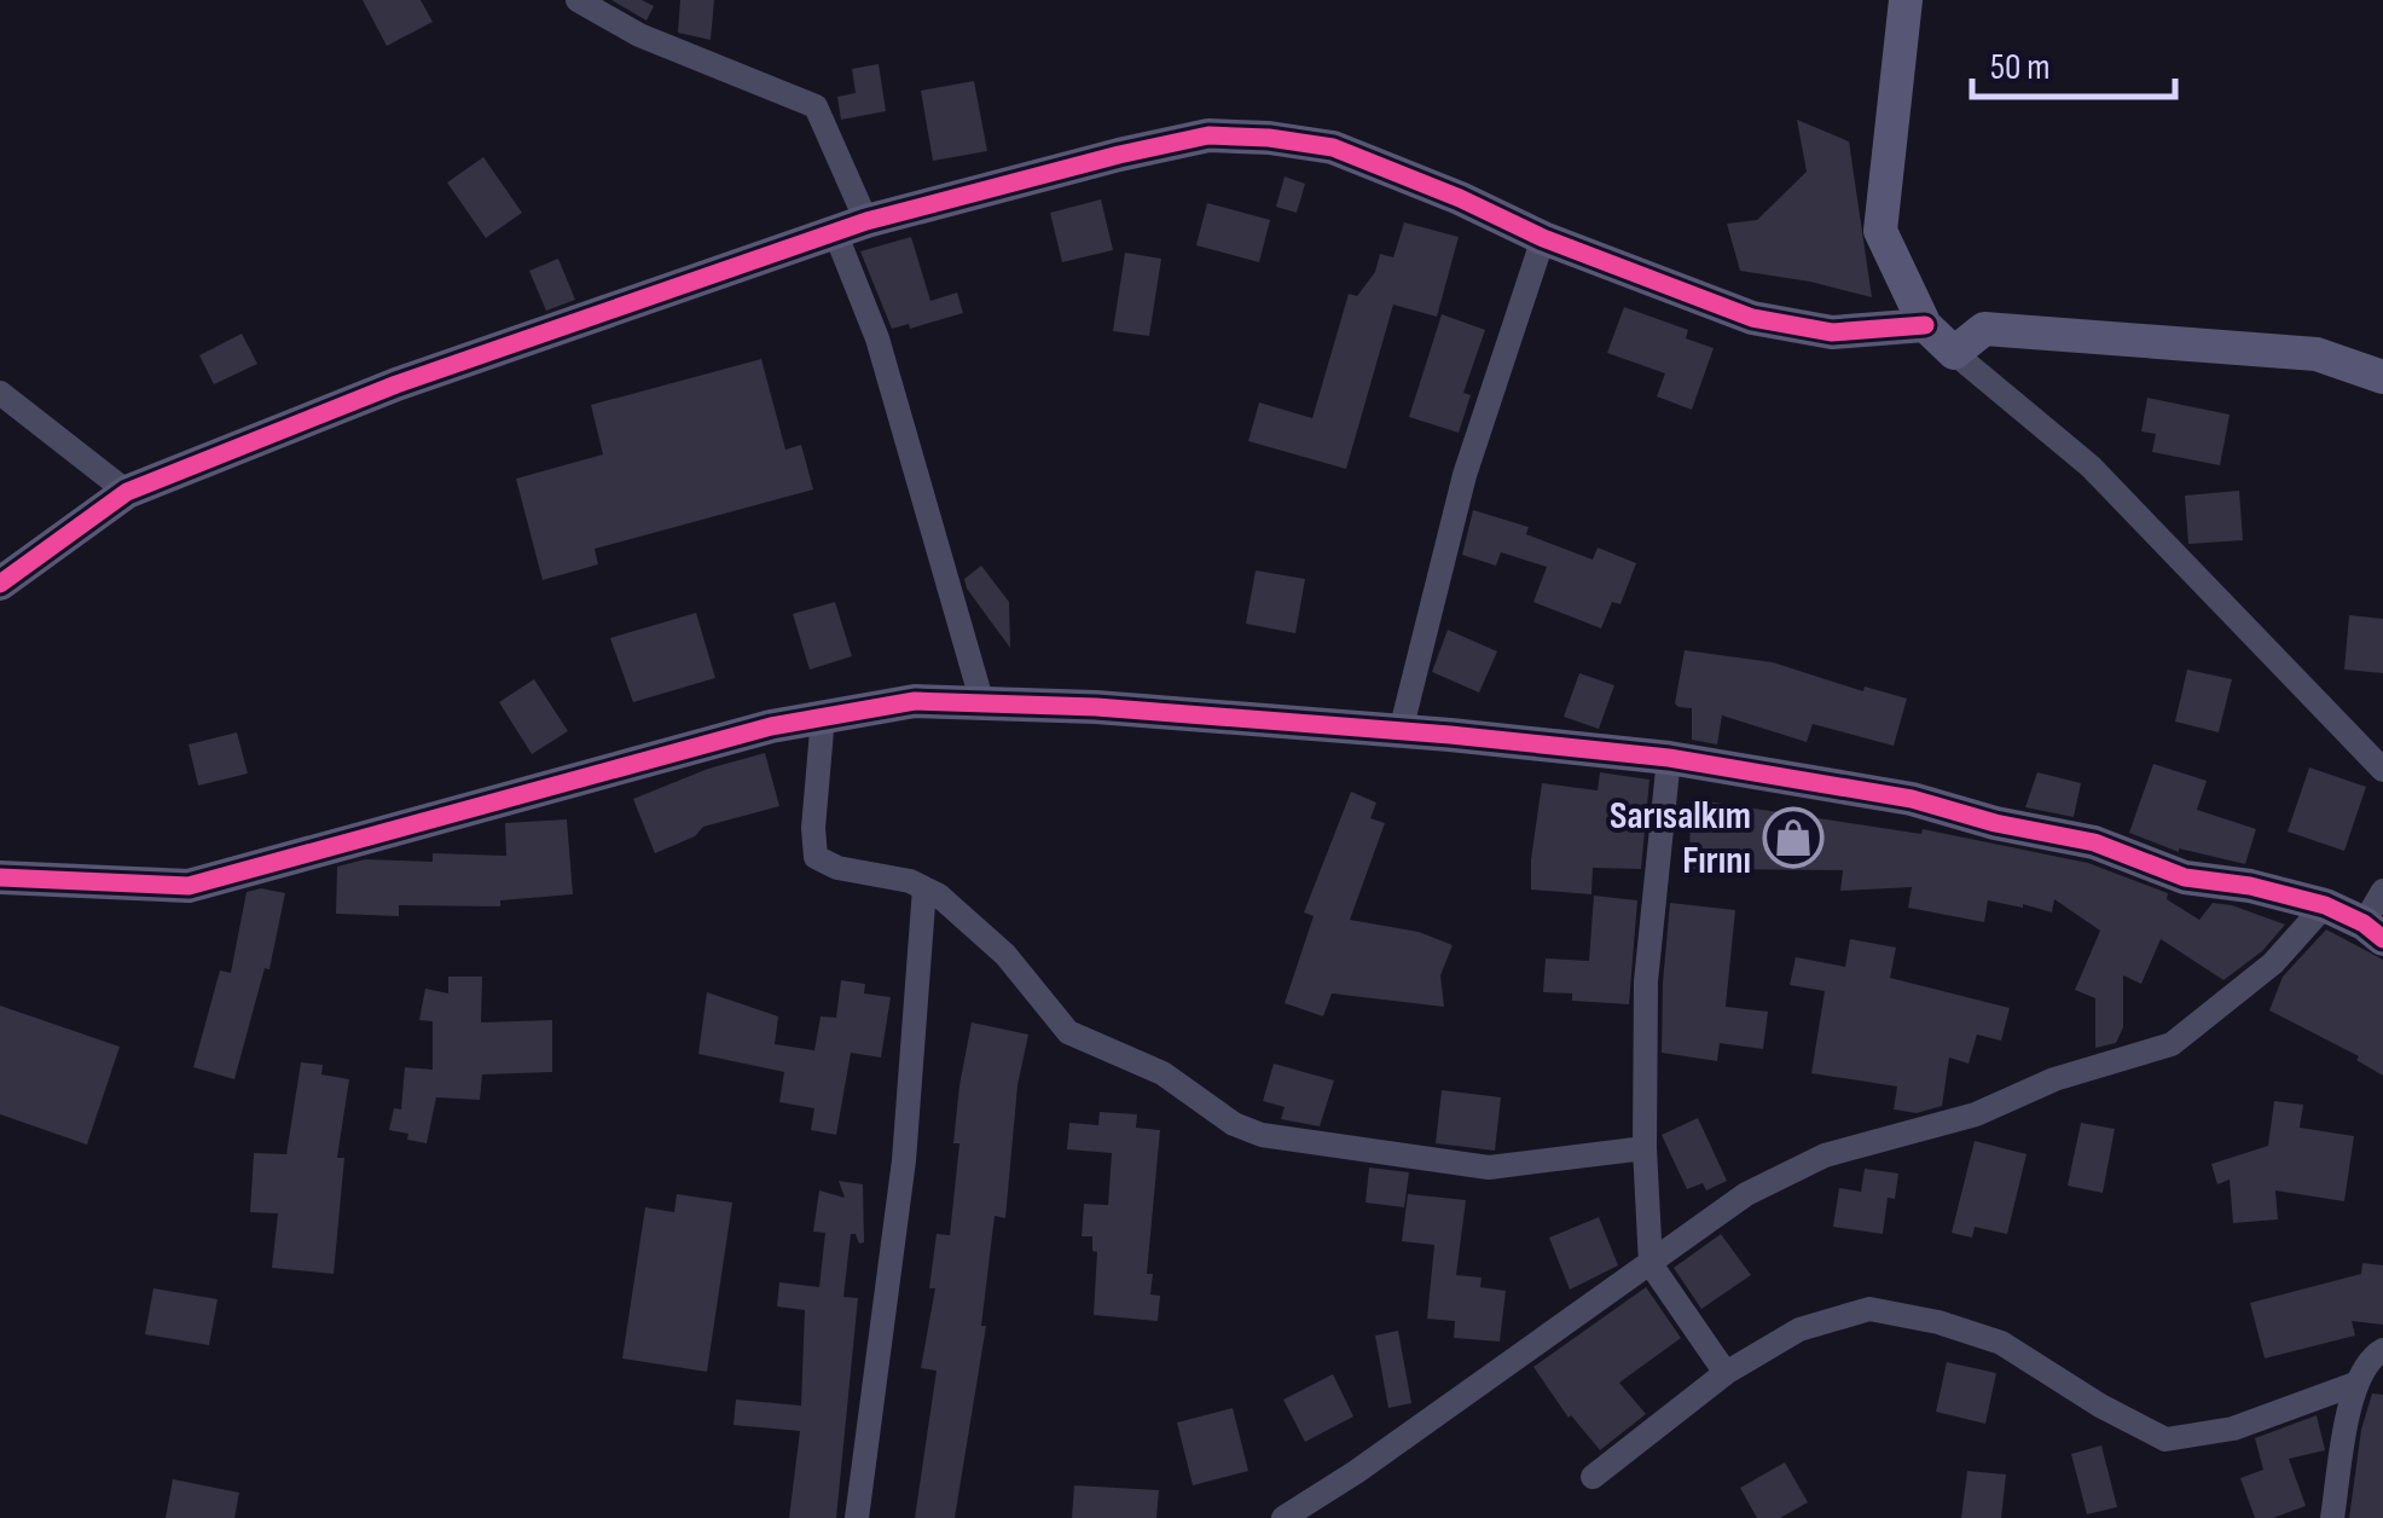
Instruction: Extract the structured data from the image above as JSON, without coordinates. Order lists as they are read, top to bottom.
{
  "places": {
    "shop": ["Sarısalkım Fırını"]
  },
  "scale_bar": "50 m"
}
